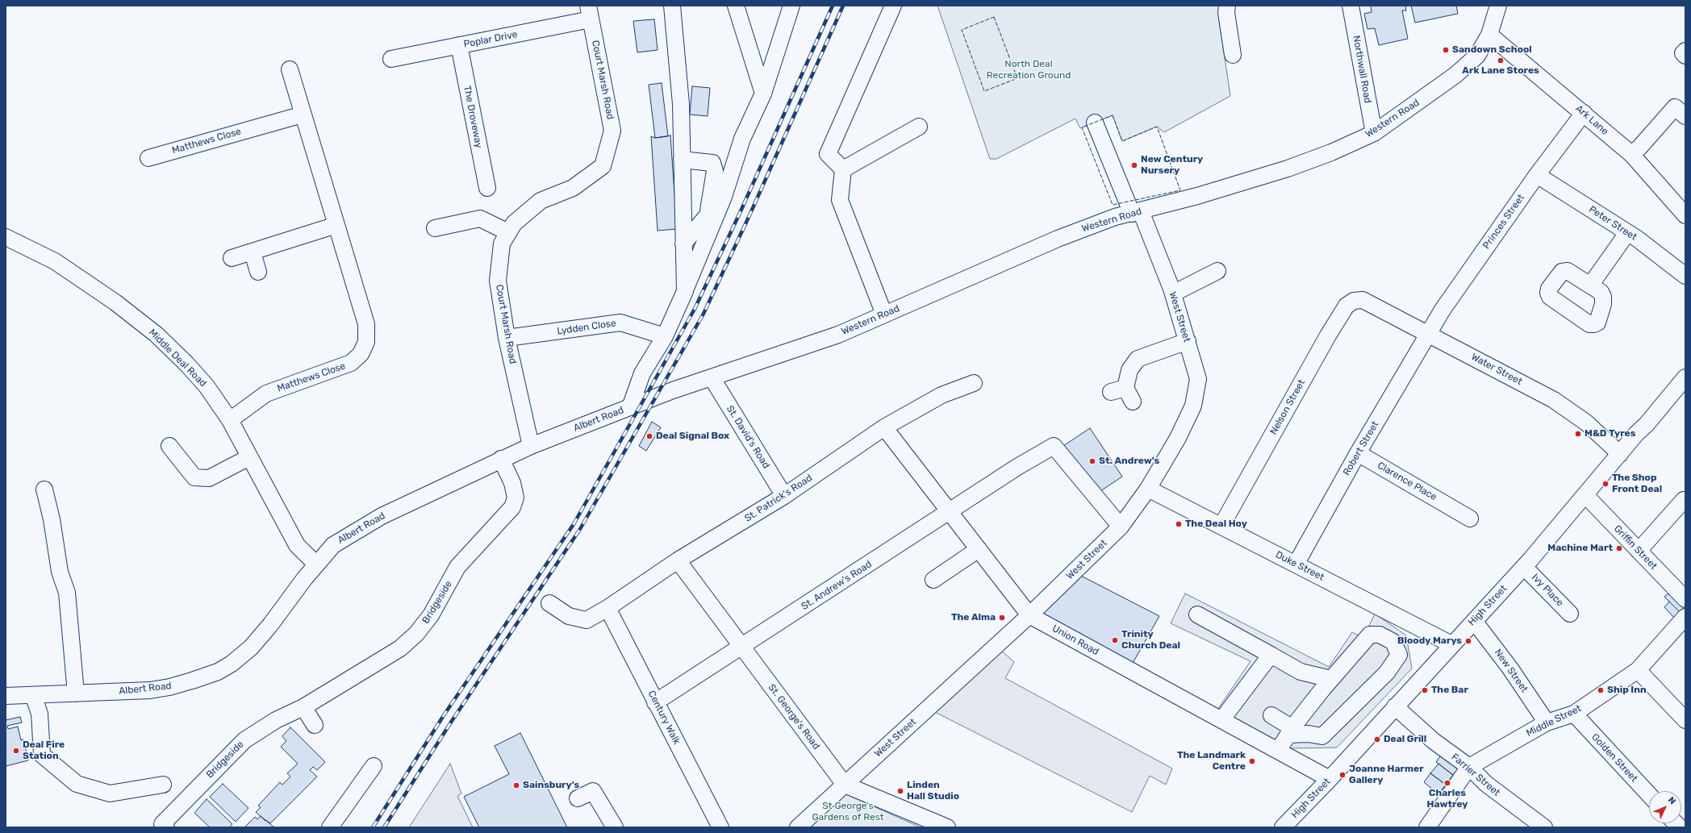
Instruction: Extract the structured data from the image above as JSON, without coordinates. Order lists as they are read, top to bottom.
{
  "streets": {
    "street": [
      "Poplar Drive",
      "Northwall Road",
      "Court Marsh Road",
      "The Droveway",
      "Western Road",
      "Ark Lane",
      "Matthews Close",
      "Princes Street",
      "Peter Street",
      "West Street",
      "Lydden Close",
      "Middle Deal Road",
      "Water Street",
      "Nelson Street",
      "Albert Road",
      "St. David's Road",
      "Robert Street",
      "Clarence Place",
      "St. Patrick's Road",
      "Griffin Street",
      "Duke Street",
      "St. Andrew's Road",
      "Ivy Place",
      "Bridgeside",
      "High Street",
      "Union Road",
      "New Street",
      "St. George's Road",
      "Century Walk",
      "Middle Street",
      "Golden Street",
      "Farrier Street"
    ]
  },
  "crossings": [
    ["Poplar Drive", "Court Marsh Road"],
    ["Poplar Drive", "The Droveway"],
    ["Northwall Road", "Western Road"],
    ["Court Marsh Road", "Lydden Close"],
    ["Court Marsh Road", "Albert Road"],
    ["Western Road", "Ark Lane"],
    ["Western Road", "West Street"],
    ["Western Road", "Albert Road"],
    ["Western Road", "St. David's Road"],
    ["Ark Lane", "Princes Street"],
    ["Matthews Close", "Middle Deal Road"],
    ["Princes Street", "Peter Street"],
    ["Princes Street", "Water Street"],
    ["Princes Street", "Robert Street"],
    ["West Street", "Duke Street"],
    ["West Street", "St. Andrew's Road"],
    ["West Street", "Union Road"],
    ["West Street", "St. George's Road"],
    ["Middle Deal Road", "Albert Road"],
    ["Water Street", "Nelson Street"],
    ["Water Street", "Robert Street"],
    ["Water Street", "High Street"],
    ["Nelson Street", "Duke Street"],
    ["Albert Road", "St. David's Road"],
    ["Albert Road", "Bridgeside"],
    ["St. David's Road", "St. Patrick's Road"],
    ["Robert Street", "Clarence Place"],
    ["Robert Street", "Duke Street"],
    ["St. Patrick's Road", "Union Road"],
    ["St. Patrick's Road", "St. George's Road"],
    ["St. Patrick's Road", "Century Walk"],
    ["Griffin Street", "High Street"],
    ["Duke Street", "High Street"],
    ["St. Andrew's Road", "Union Road"],
    ["St. Andrew's Road", "St. George's Road"],
    ["St. Andrew's Road", "Century Walk"],
    ["Ivy Place", "High Street"],
    ["High Street", "Union Road"],
    ["High Street", "New Street"],
    ["High Street", "Farrier Street"],
    ["New Street", "Middle Street"],
    ["Middle Street", "Golden Street"],
    ["Middle Street", "Farrier Street"]
  ],
  "parks": ["North Deal Recreation Ground", "St George's Gardens of Rest"],
  "places": [
    "Sandown School",
    "Ark Lane Stores",
    "New Century Nursery",
    "M&D Tyres",
    "Deal Signal Box",
    "St. Andrew's",
    "The Shop Front Deal",
    "The Deal Hoy",
    "Machine Mart",
    "The Alma",
    "Trinity Church Deal",
    "Bloody Marys",
    "The Bar",
    "Ship Inn",
    "Deal Grill",
    "Deal Fire Station",
    "The Landmark Centre",
    "Joanne Harmer Gallery",
    "Charles Hawtrey",
    "Sainsbury's",
    "Linden Hall Studio"
  ],
  "north": "top right"
}
